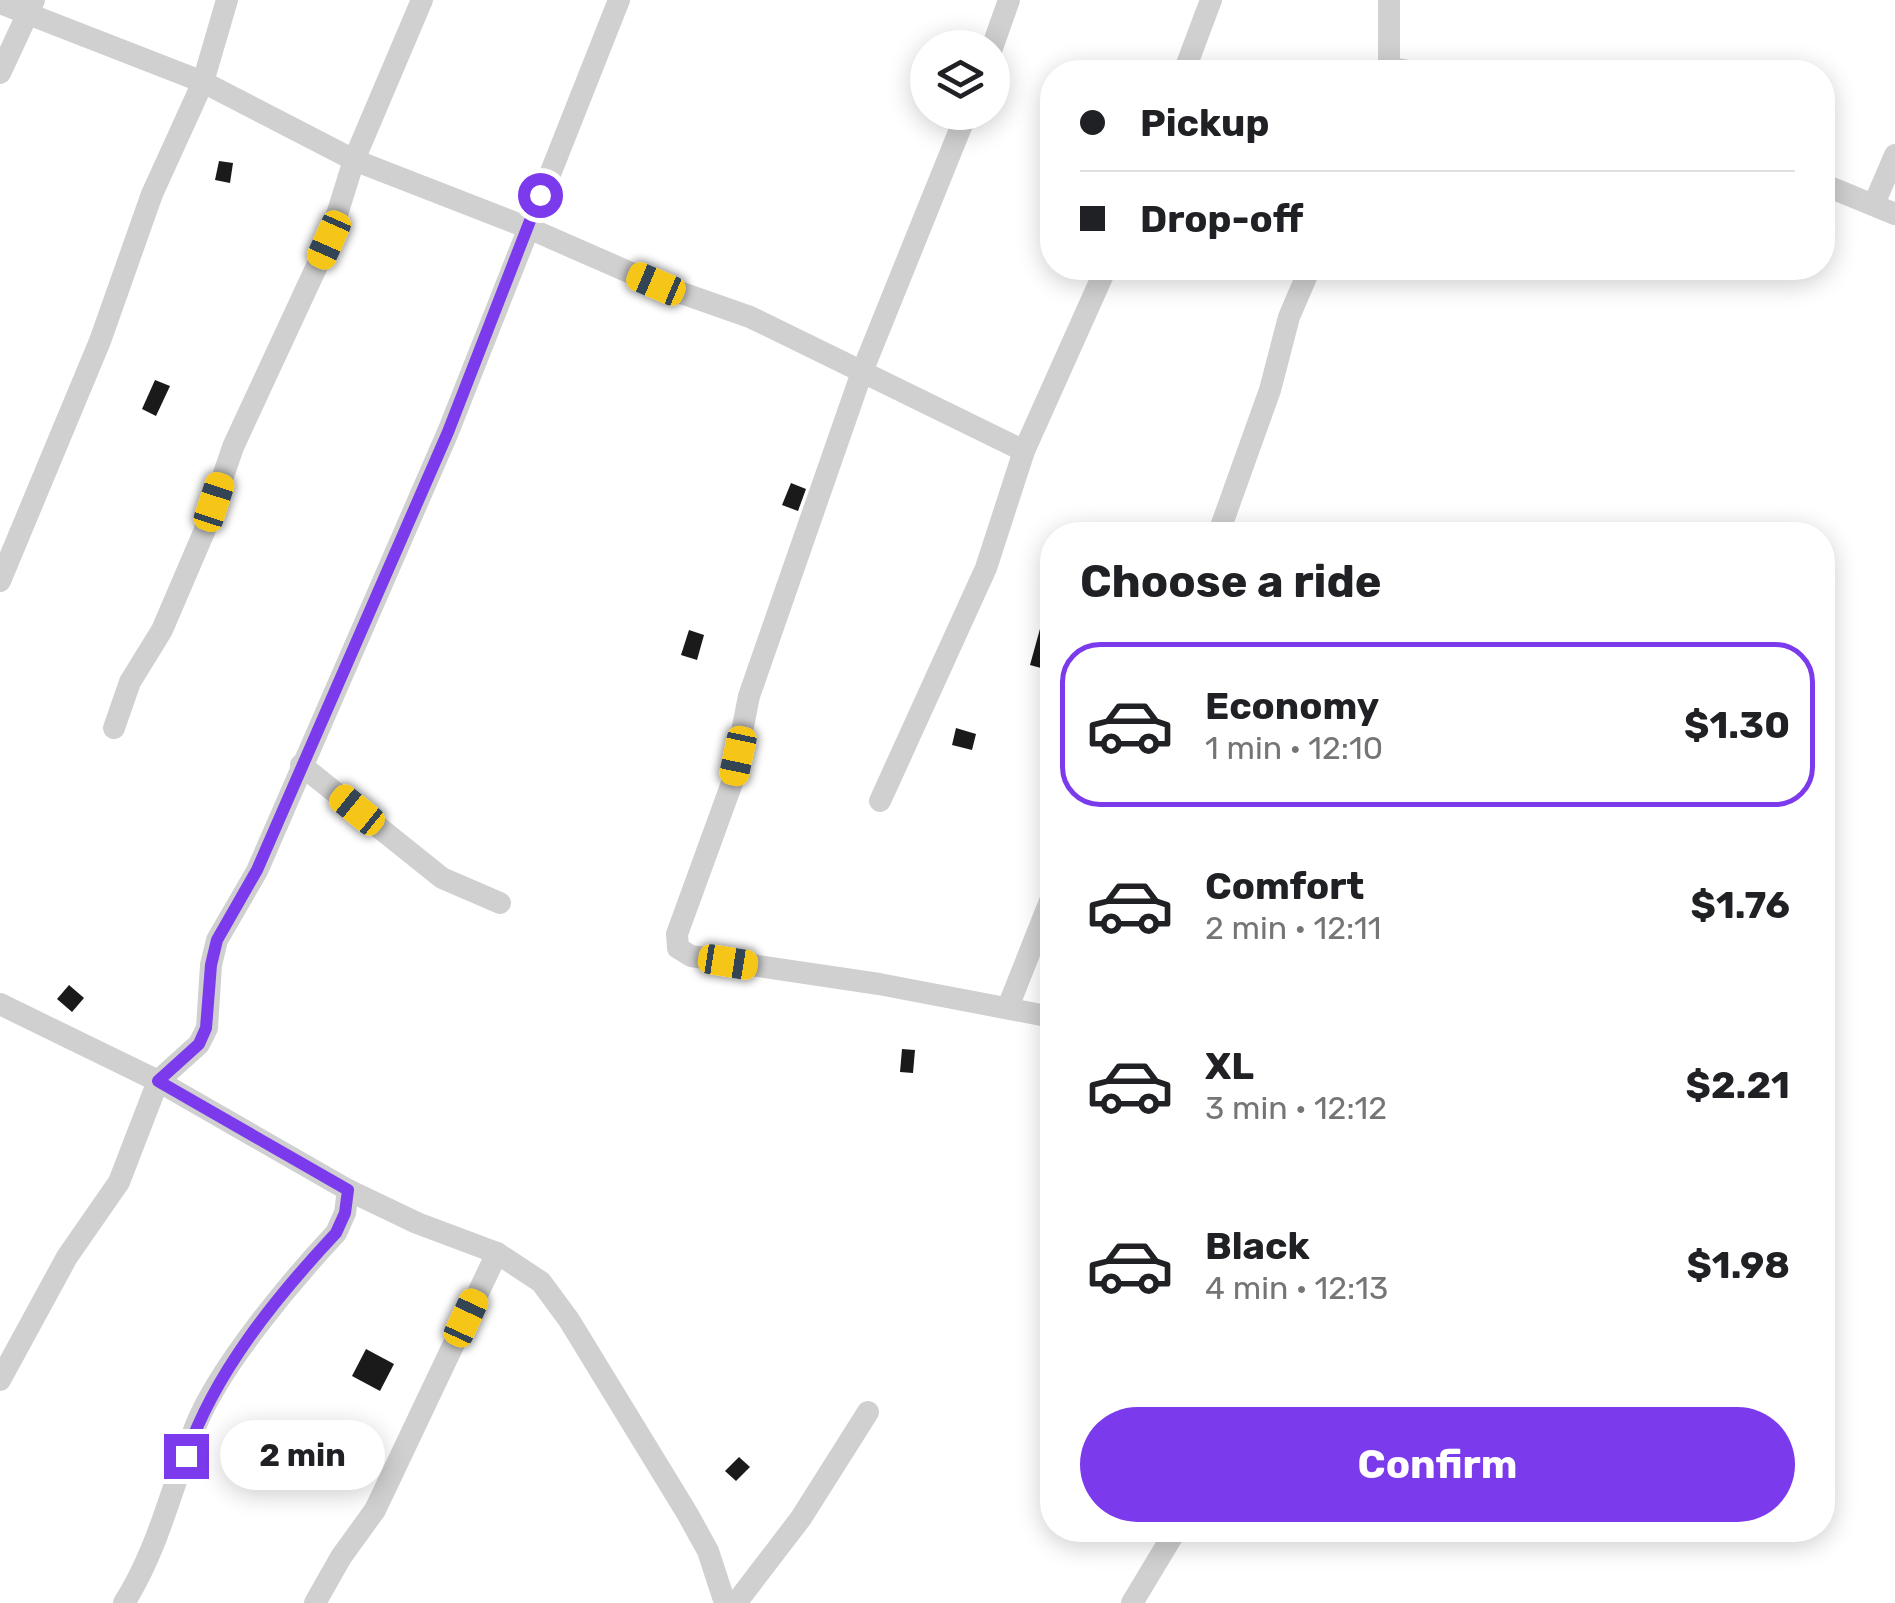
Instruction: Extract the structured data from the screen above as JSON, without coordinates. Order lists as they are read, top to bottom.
{
  "page": {
    "banner": ["Pickup", "Drop-off"],
    "heading": "Choose a ride",
    "list": [
      {
        "name": "Economy",
        "note": "1 min · 12:10",
        "value": "$1.30"
      },
      {
        "name": "Comfort",
        "note": "2 min · 12:11",
        "value": "$1.76"
      },
      {
        "name": "XL",
        "note": "3 min · 12:12",
        "value": "$2.21"
      },
      {
        "name": "Black",
        "note": "4 min · 12:13",
        "value": "$1.98"
      }
    ],
    "buttons": "Confirm",
    "bubble": "2 min"
  }
}
